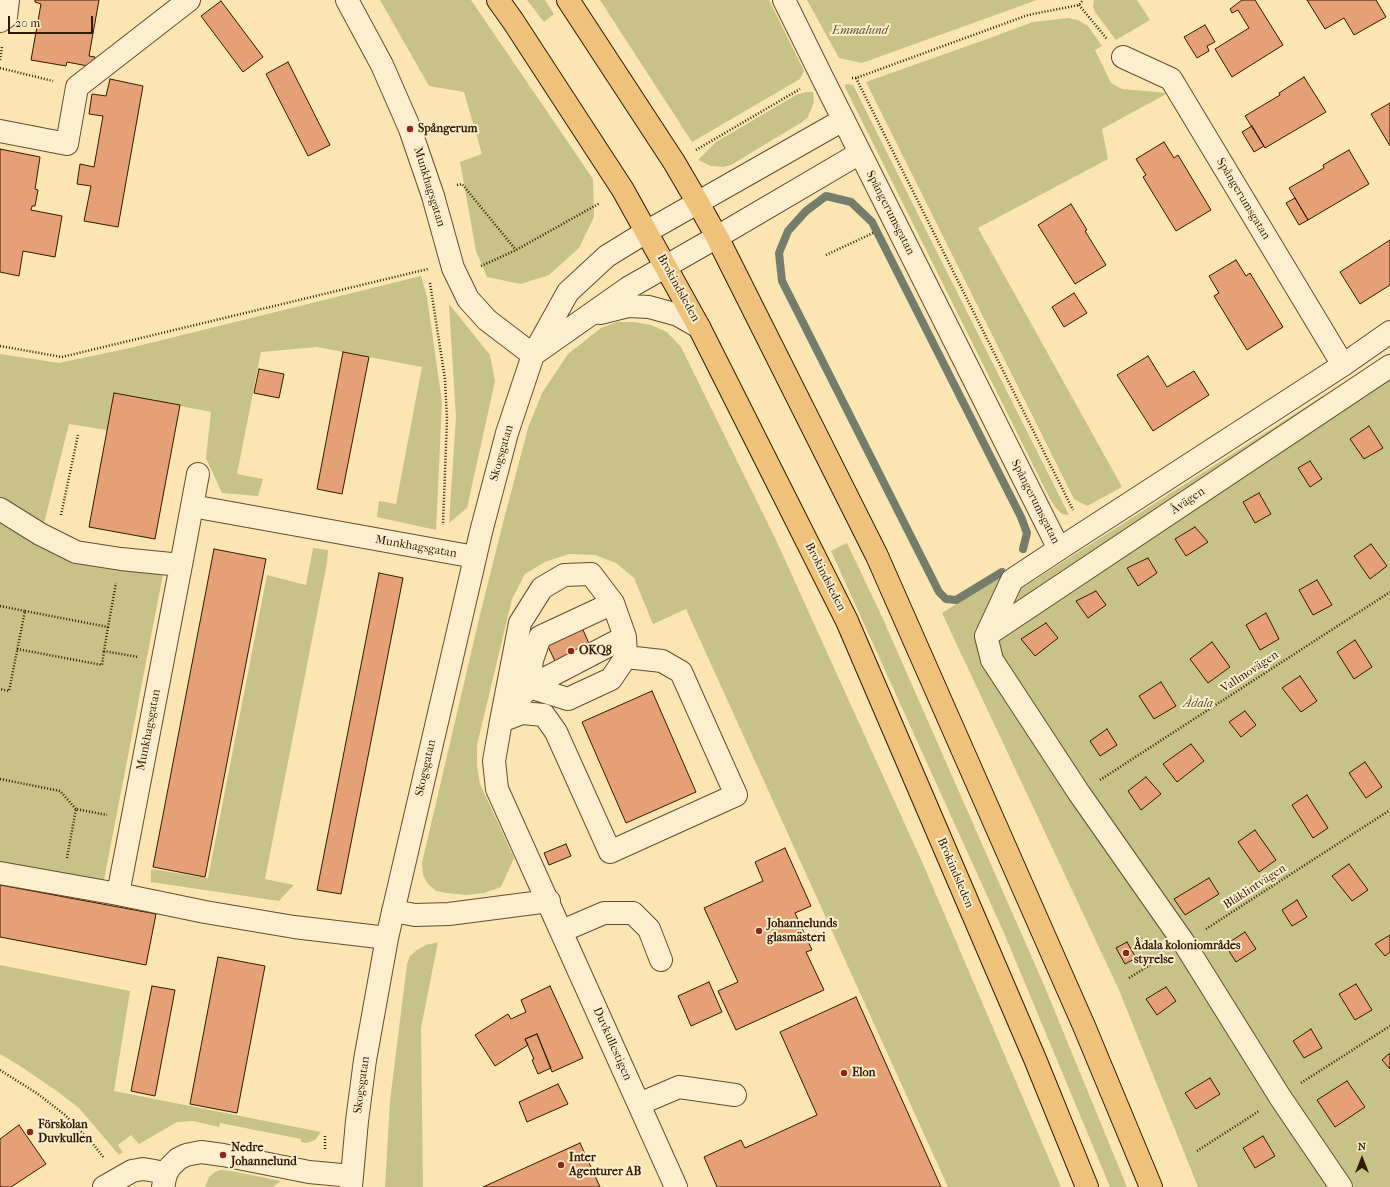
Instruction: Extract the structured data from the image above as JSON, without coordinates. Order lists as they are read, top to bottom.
{
  "streets": {
    "main road": ["Brokindsleden"],
    "street": [
      "Munkhagsgatan",
      "Spångerumsgatan",
      "Skogsgatan",
      "Åvägen",
      "Duvkullestigen"
    ],
    "path": ["Vallmovägen", "Blåklintvägen"]
  },
  "crossings": [
    ["Munkhagsgatan", "Skogsgatan"],
    ["Brokindsleden", "Skogsgatan"]
  ],
  "parks": ["Emmalund", "Ådala"],
  "places": [
    "Spångerum",
    "OKQ8",
    "Johannelunds glasmästeri",
    "Ådala koloniområdes styrelse",
    "Elon",
    "Förskolan Duvkullen",
    "Nedre Johannelund",
    "Inter Agenturer AB"
  ],
  "scale_bar": "20 m",
  "north": "top"
}
